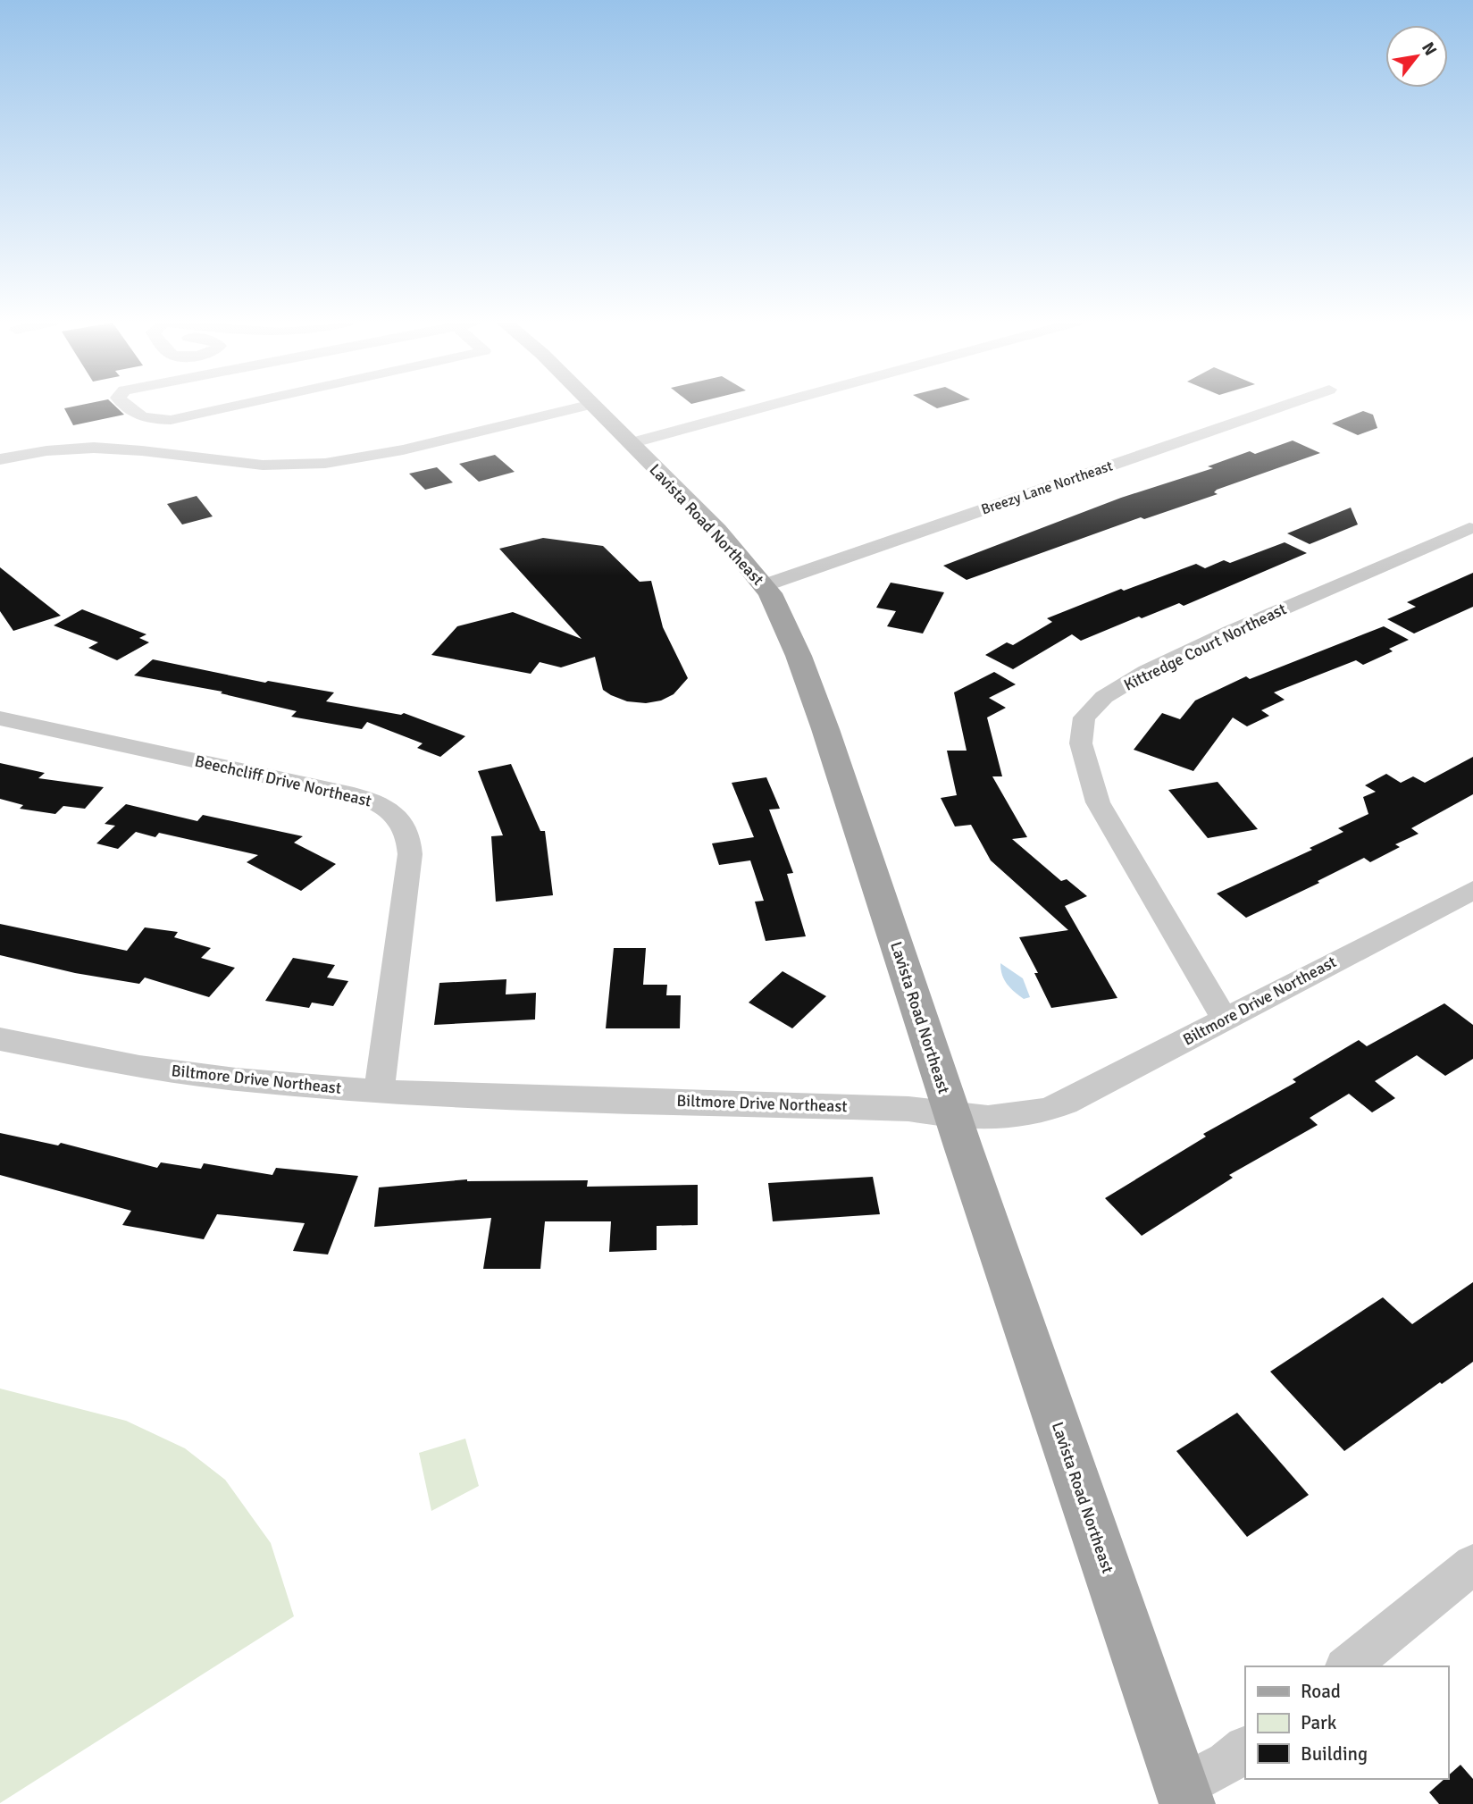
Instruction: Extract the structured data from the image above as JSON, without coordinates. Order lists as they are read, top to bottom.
{
  "streets": {
    "main road": ["Lavista Road Northeast"],
    "street": [
      "Breezy Lane Northeast",
      "Kittredge Court Northeast",
      "Beechcliff Drive Northeast",
      "Biltmore Drive Northeast"
    ]
  },
  "crossings": [
    ["Breezy Lane Northeast", "Lavista Road Northeast"],
    ["Lavista Road Northeast", "Biltmore Drive Northeast"],
    ["Kittredge Court Northeast", "Biltmore Drive Northeast"],
    ["Beechcliff Drive Northeast", "Biltmore Drive Northeast"]
  ],
  "legend": ["Road", "Park", "Building"],
  "north": "top right"
}
